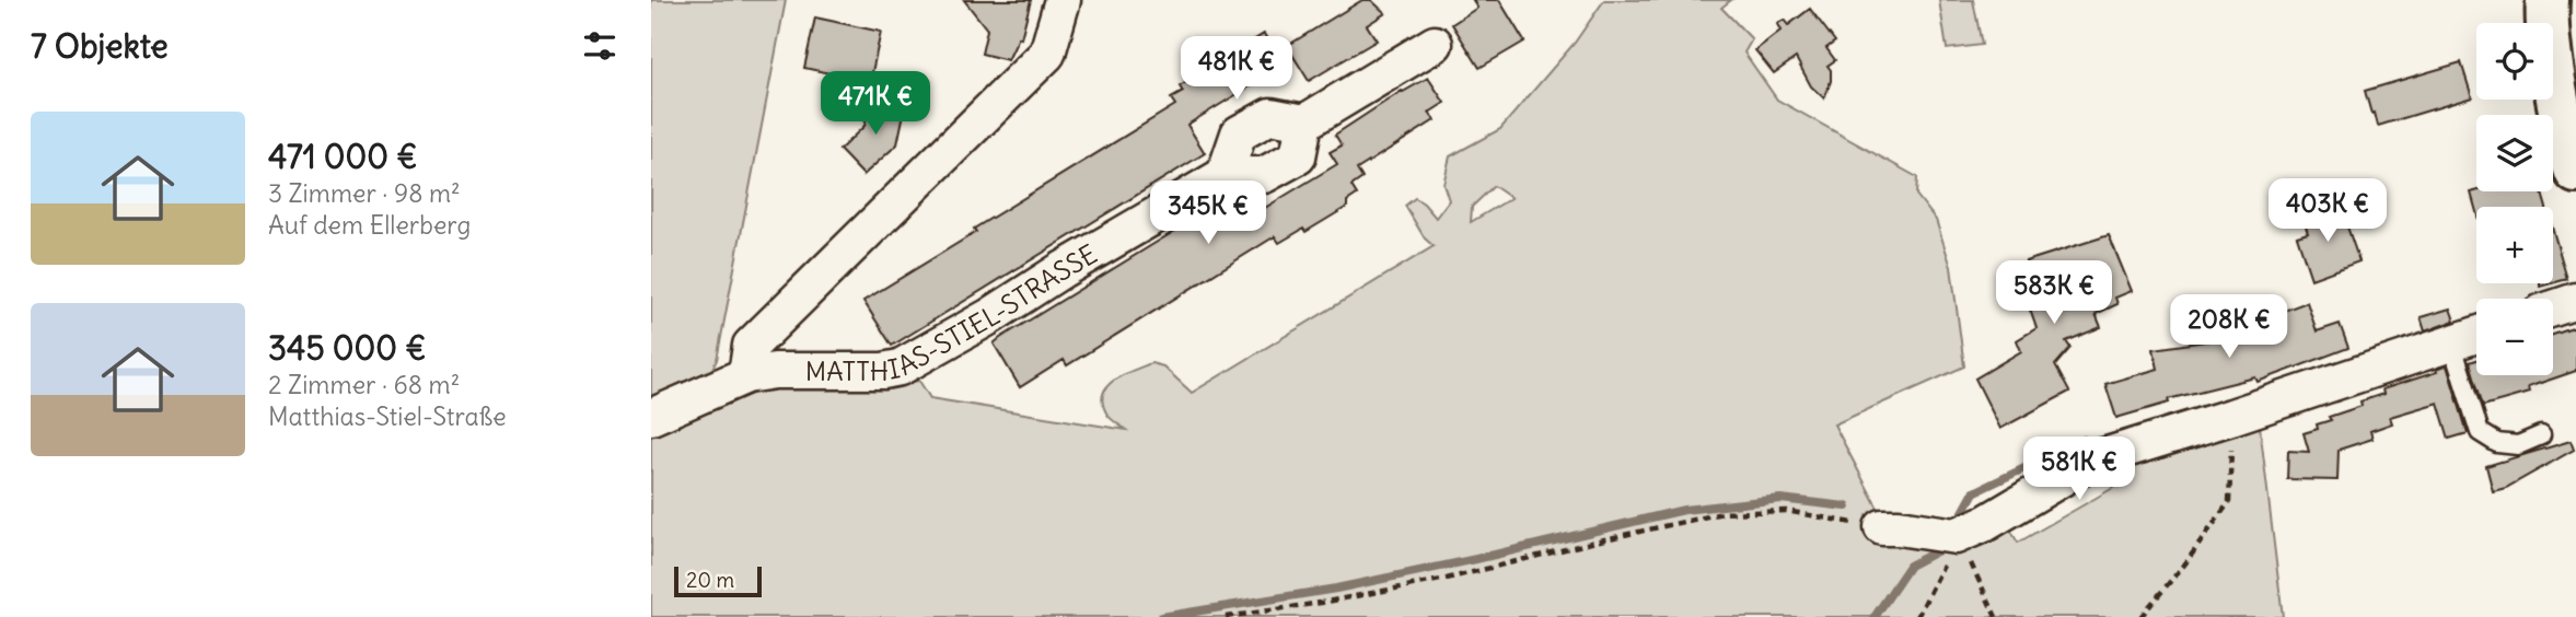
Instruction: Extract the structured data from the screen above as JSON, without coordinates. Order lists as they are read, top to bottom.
{
  "streets": {
    "street": ["MATTHIAS-STIEL-STRASSE"]
  },
  "scale_bar": "20 m",
  "page": {
    "heading": "7 Objekte",
    "map_buttons": ["+", "−"],
    "price": [
      "481K €",
      "471K €",
      "403K €",
      "345K €",
      "583K €",
      "208K €",
      "581K €"
    ],
    "list": [
      {
        "name": "471 000 €",
        "note": "3 Zimmer · 98 m² · Auf dem Ellerberg"
      },
      {
        "name": "345 000 €",
        "note": "2 Zimmer · 68 m² · Matthias-Stiel-Straße"
      }
    ],
    "scale": "20 m"
  }
}
